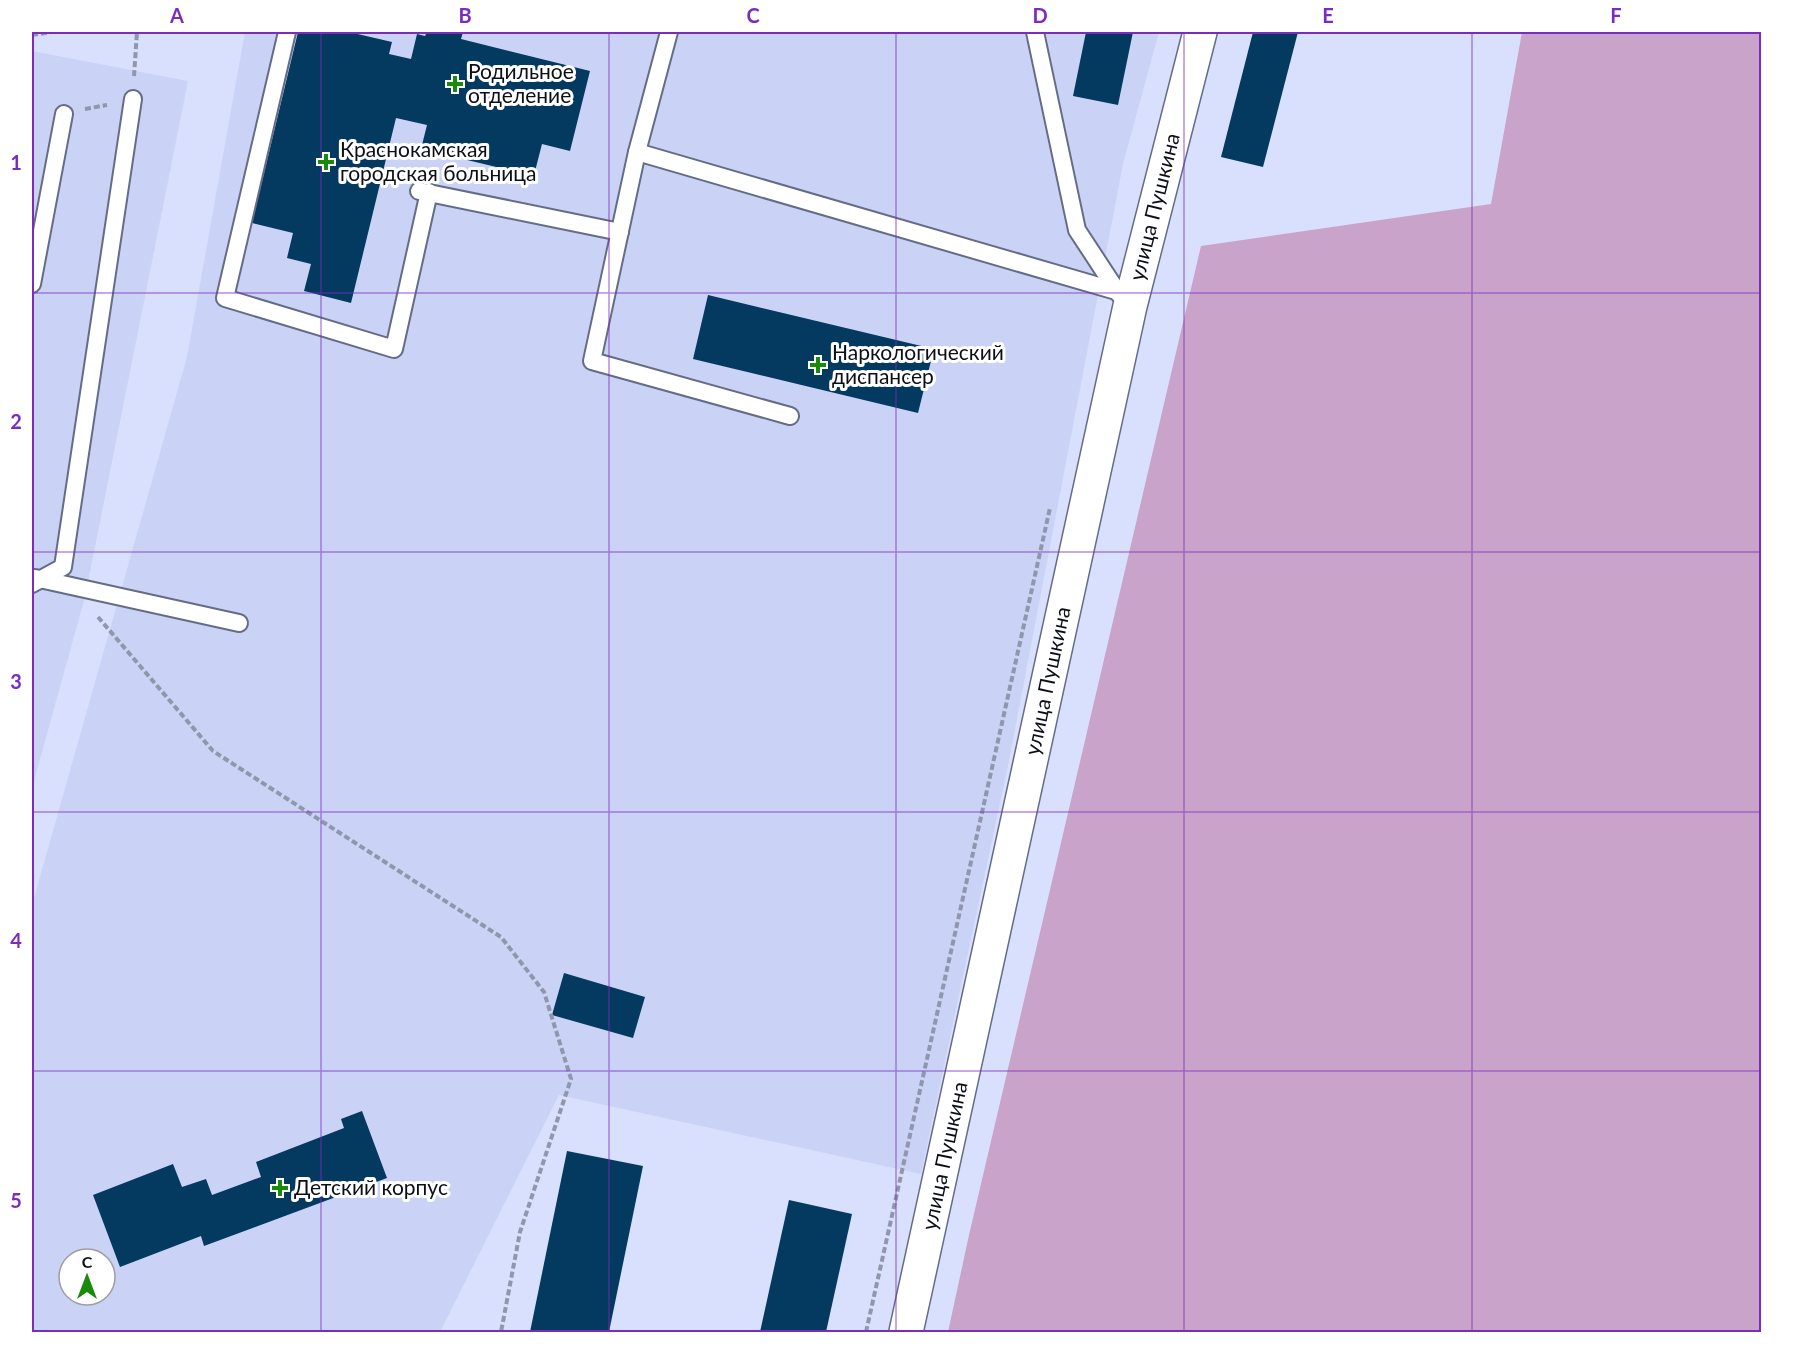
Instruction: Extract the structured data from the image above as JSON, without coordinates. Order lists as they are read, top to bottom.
{
  "streets": {
    "street": ["улица Пушкина"]
  },
  "places": {
    "health": [
      "Родильное отделение",
      "Краснокамская городская больница",
      "Наркологический диспансер",
      "Детский корпус"
    ]
  },
  "north": "top",
  "grid": {
    "columns": [
      "A",
      "B",
      "C",
      "D",
      "E",
      "F"
    ],
    "rows": [
      "1",
      "2",
      "3",
      "4",
      "5"
    ]
  }
}
